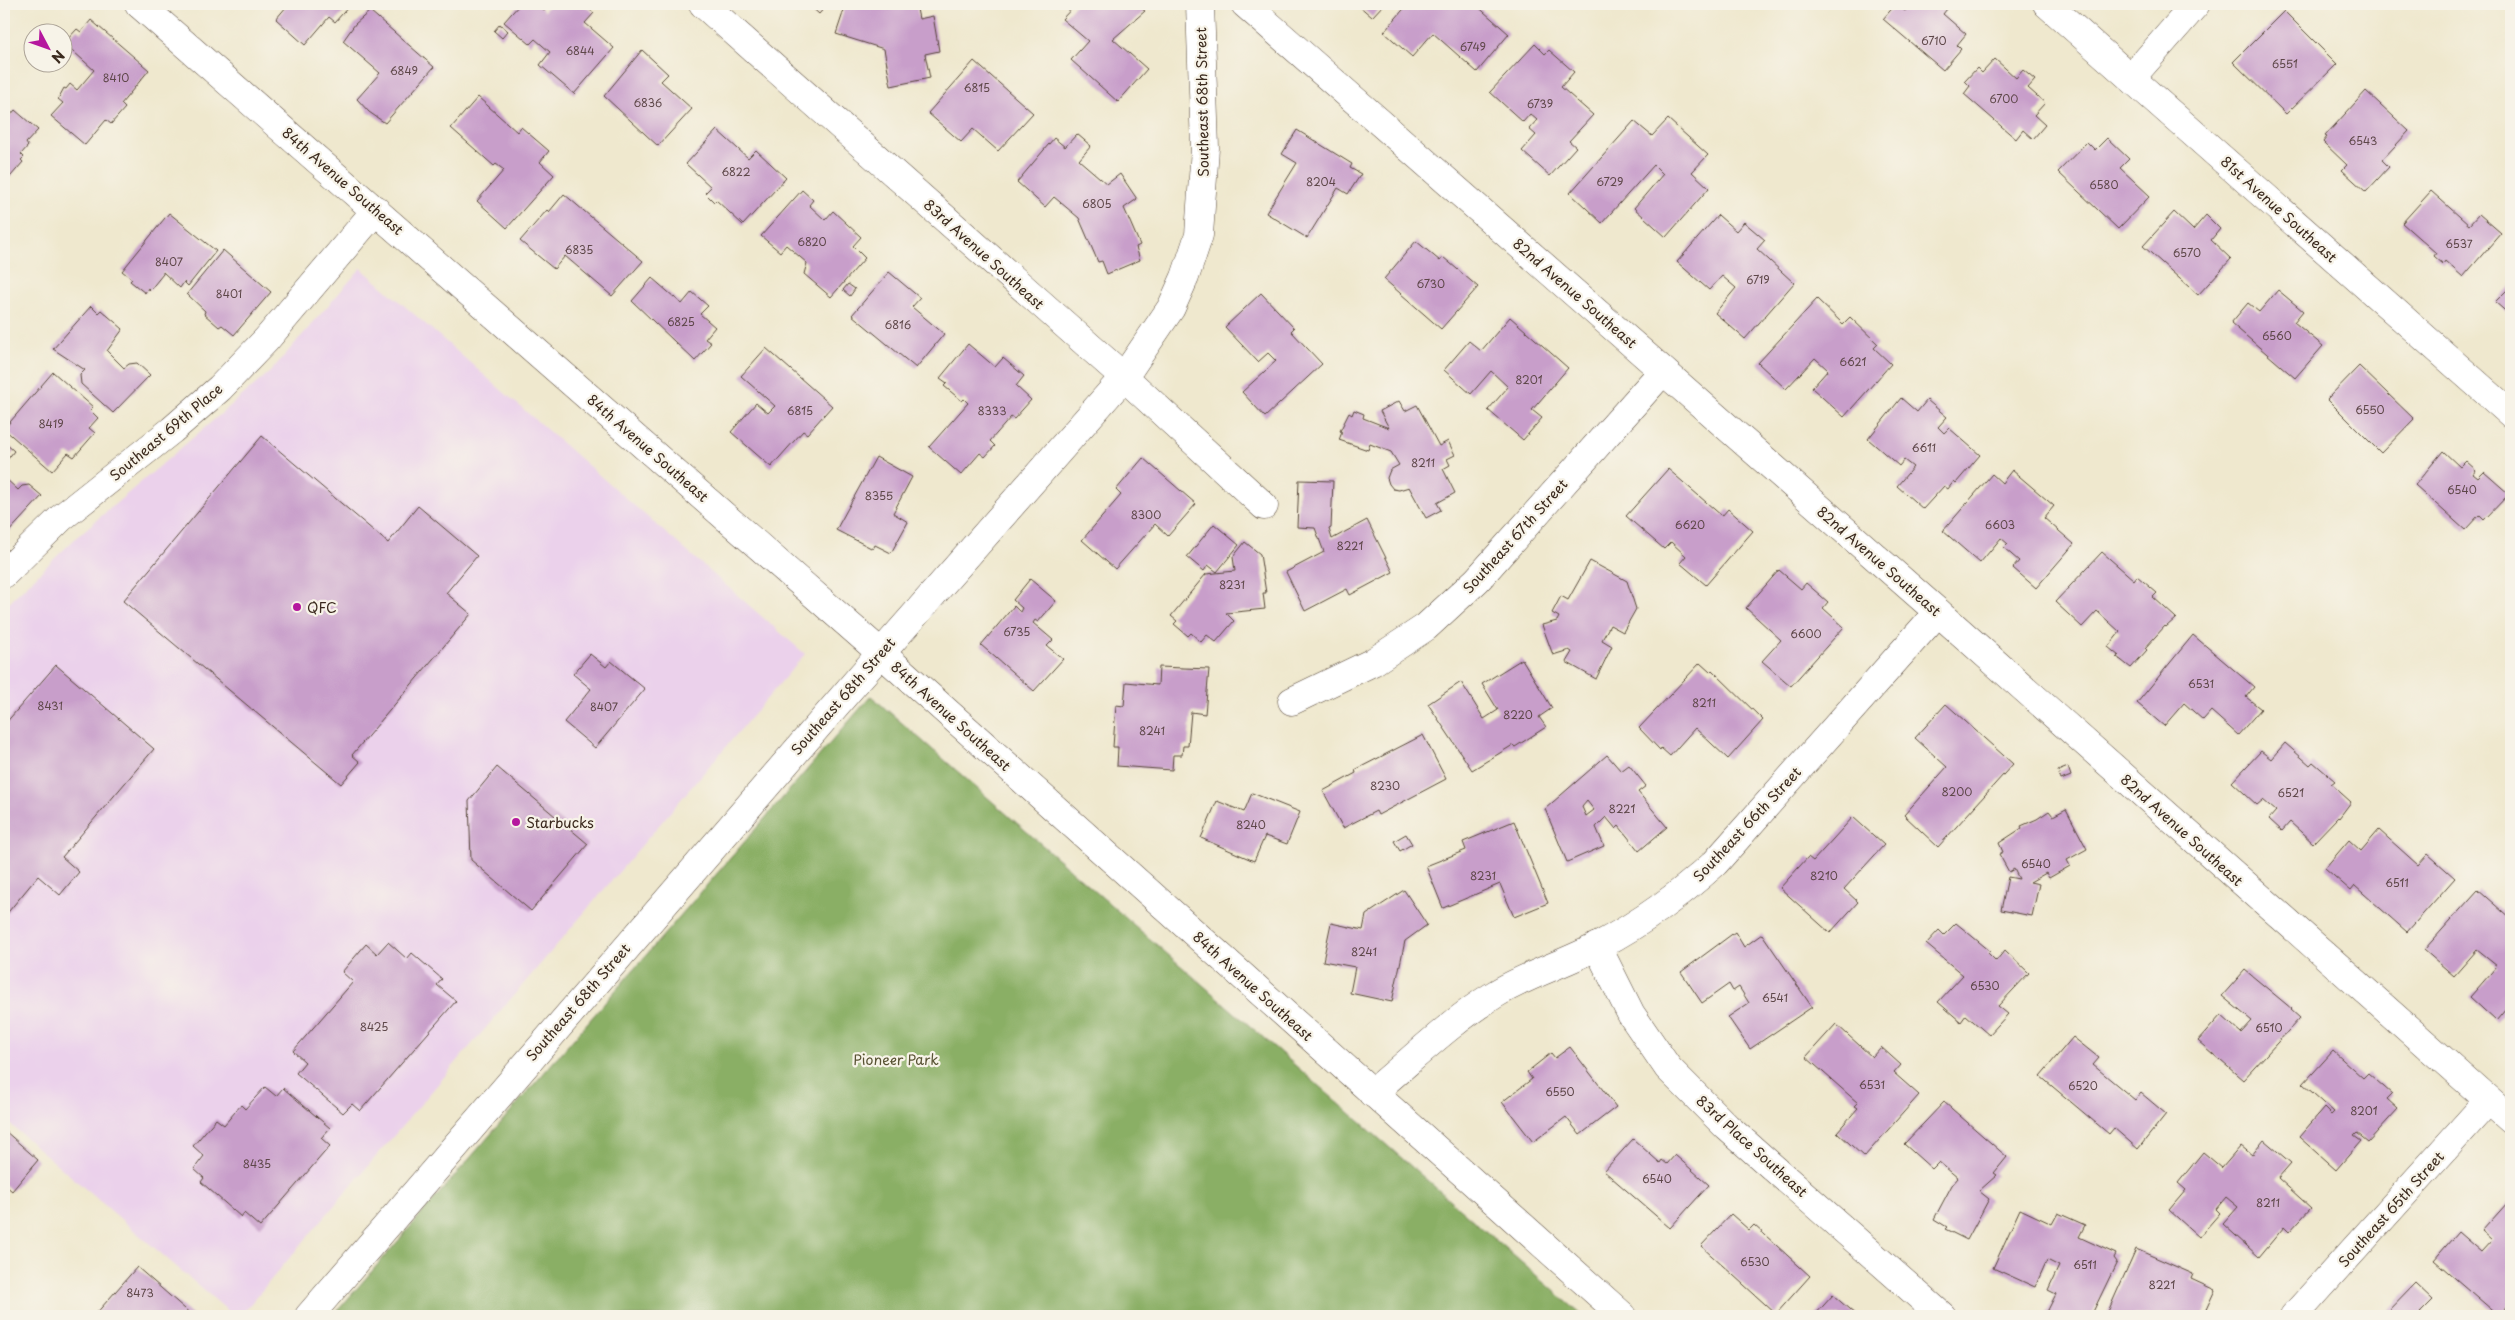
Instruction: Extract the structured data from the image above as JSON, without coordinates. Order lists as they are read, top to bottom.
{
  "streets": {
    "street": [
      "Southeast 68th Street",
      "84th Avenue Southeast",
      "81st Avenue Southeast",
      "83rd Avenue Southeast",
      "82nd Avenue Southeast",
      "Southeast 69th Place",
      "Southeast 67th Street",
      "Southeast 66th Street",
      "83rd Place Southeast",
      "Southeast 65th Street"
    ]
  },
  "crossings": [
    ["Southeast 68th Street", "84th Avenue Southeast"],
    ["Southeast 68th Street", "83rd Avenue Southeast"],
    ["84th Avenue Southeast", "Southeast 69th Place"],
    ["84th Avenue Southeast", "Southeast 66th Street"],
    ["82nd Avenue Southeast", "Southeast 67th Street"],
    ["82nd Avenue Southeast", "Southeast 66th Street"],
    ["82nd Avenue Southeast", "Southeast 65th Street"],
    ["Southeast 66th Street", "83rd Place Southeast"]
  ],
  "parks": ["Pioneer Park"],
  "places": ["QFC", "Starbucks"],
  "house_numbers": [
    "6710",
    "6749",
    "6844",
    "6551",
    "6849",
    "8410",
    "6815",
    "6700",
    "6836",
    "6739",
    "6543",
    "6822",
    "8204",
    "6729",
    "6580",
    "6805",
    "6820",
    "6537",
    "6835",
    "6570",
    "8407",
    "6719",
    "6730",
    "8401",
    "6825",
    "6816",
    "6560",
    "6621",
    "8201",
    "6550",
    "6815",
    "8333",
    "8419",
    "6611",
    "8211",
    "6540",
    "8355",
    "8300",
    "6620",
    "6603",
    "8221",
    "8231",
    "6735",
    "6600",
    "6531",
    "8211",
    "8431",
    "8407",
    "8220",
    "8241",
    "8230",
    "8200",
    "6521",
    "8221",
    "8240",
    "6540",
    "8231",
    "8210",
    "6511",
    "8241",
    "6530",
    "6541",
    "8425",
    "6510",
    "6531",
    "6520",
    "6550",
    "8201",
    "8435",
    "6540",
    "8211",
    "6530",
    "6511",
    "8221",
    "8473"
  ],
  "north": "bottom right"
}
